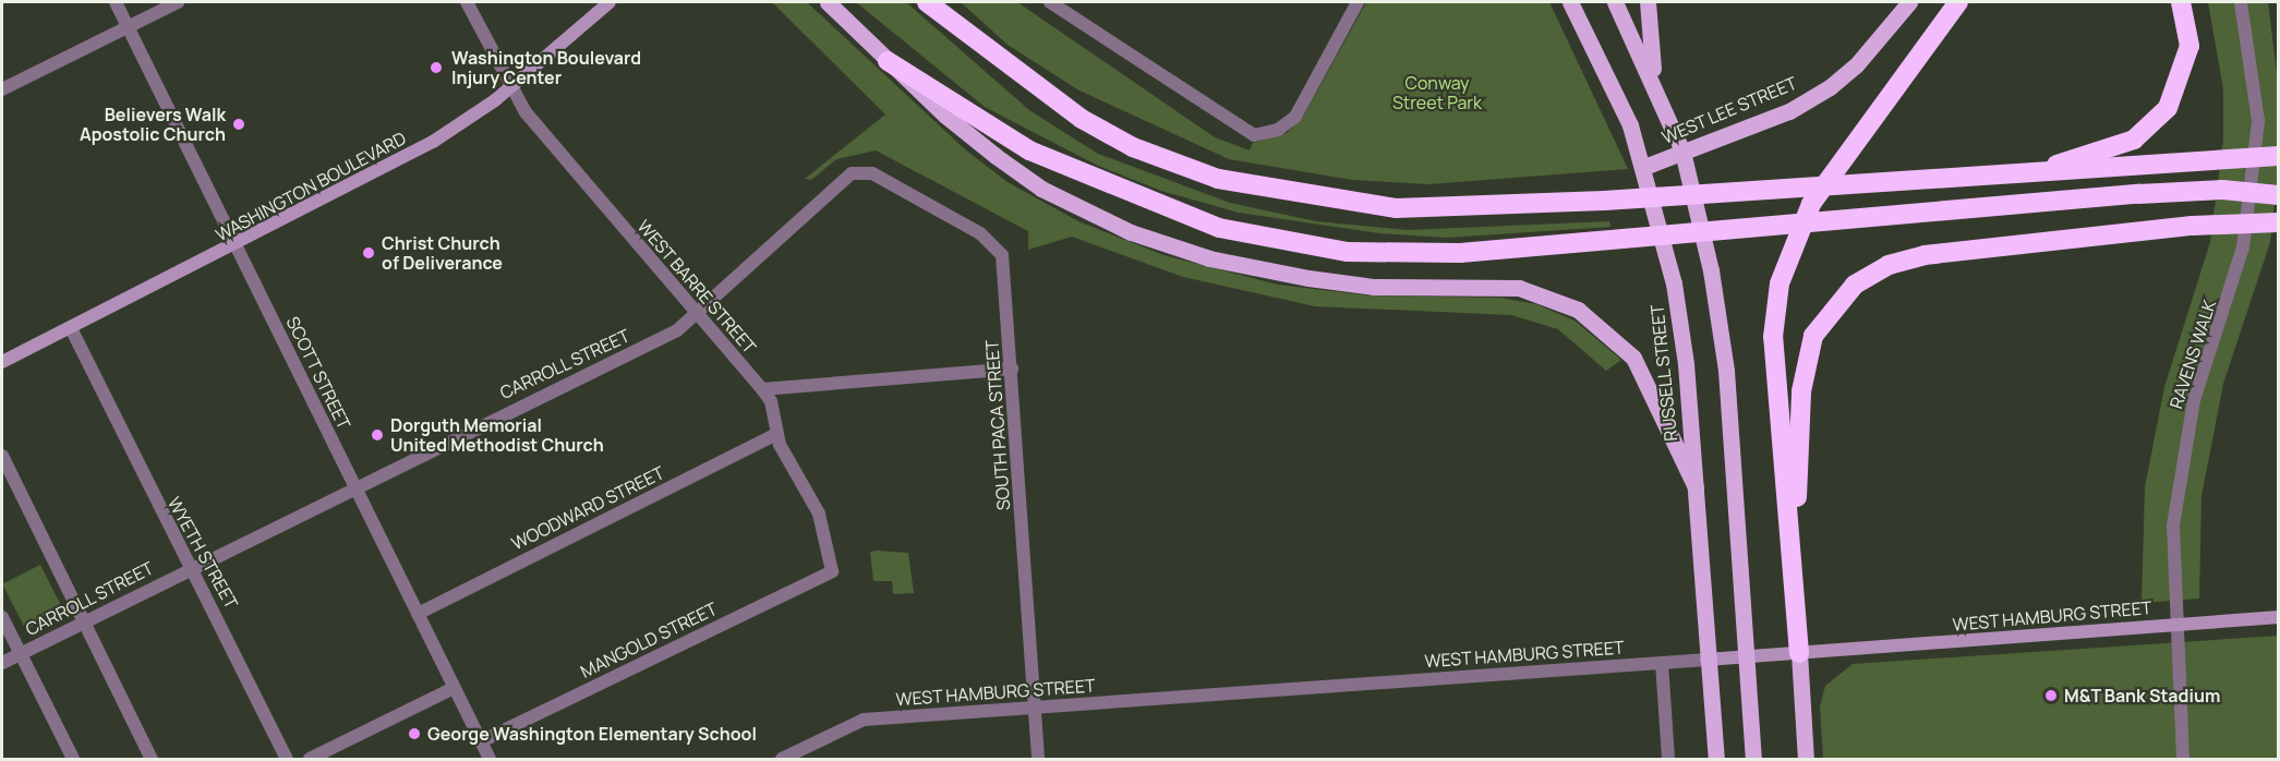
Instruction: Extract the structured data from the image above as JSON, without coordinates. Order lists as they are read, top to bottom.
{
  "streets": {
    "main road": [
      "WEST LEE STREET",
      "WASHINGTON BOULEVARD",
      "RUSSELL STREET",
      "WEST HAMBURG STREET"
    ],
    "street": [
      "WEST BARRE STREET",
      "RAVENS WALK",
      "CARROLL STREET",
      "SCOTT STREET",
      "SOUTH PACA STREET",
      "WOODWARD STREET",
      "WYETH STREET",
      "MANGOLD STREET"
    ]
  },
  "crossings": [
    ["WEST LEE STREET", "RUSSELL STREET"],
    ["WASHINGTON BOULEVARD", "WEST BARRE STREET"],
    ["WASHINGTON BOULEVARD", "SCOTT STREET"],
    ["WASHINGTON BOULEVARD", "WYETH STREET"],
    ["WEST BARRE STREET", "CARROLL STREET"],
    ["RAVENS WALK", "WEST HAMBURG STREET"],
    ["CARROLL STREET", "SCOTT STREET"],
    ["CARROLL STREET", "SOUTH PACA STREET"],
    ["CARROLL STREET", "WYETH STREET"],
    ["SCOTT STREET", "WOODWARD STREET"],
    ["SCOTT STREET", "MANGOLD STREET"],
    ["RUSSELL STREET", "WEST HAMBURG STREET"],
    ["SOUTH PACA STREET", "WEST HAMBURG STREET"],
    ["WOODWARD STREET", "MANGOLD STREET"]
  ],
  "parks": ["Conway Street Park"],
  "places": [
    "Washington Boulevard Injury Center",
    "Believers Walk Apostolic Church",
    "Christ Church of Deliverance",
    "Dorguth Memorial United Methodist Church",
    "M&T Bank Stadium",
    "George Washington Elementary School"
  ]
}
